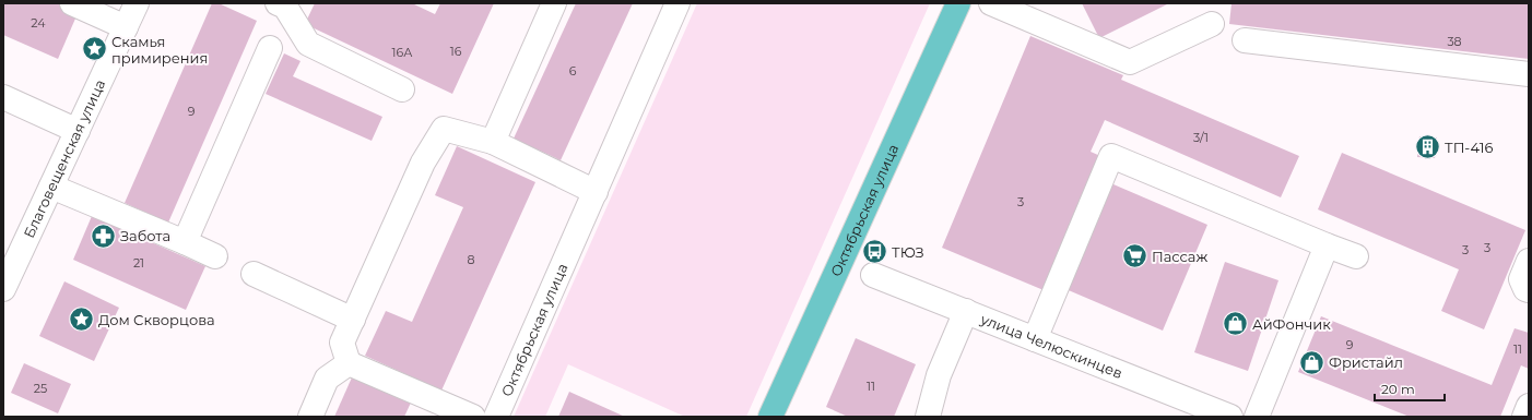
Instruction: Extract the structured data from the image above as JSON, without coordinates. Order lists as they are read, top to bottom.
{
  "streets": {
    "main road": ["Октябрьская улица"],
    "street": ["Благовещенская улица", "улица Челюскинцев"]
  },
  "places": {
    "place": ["Скамья примирения", "Дом Скворцова"],
    "building": ["ТП-416"],
    "pharmacy": ["Забота"],
    "bus stop": ["ТЮЗ"],
    "supermarket": ["Пассаж"],
    "shop": ["АйФончик", "Фристайл"]
  },
  "house_numbers": [
    "24",
    "38",
    "16",
    "16А",
    "6",
    "9",
    "3/1",
    "3",
    "3",
    "3",
    "8",
    "21",
    "9",
    "11",
    "11",
    "25"
  ],
  "scale_bar": "20 m"
}
